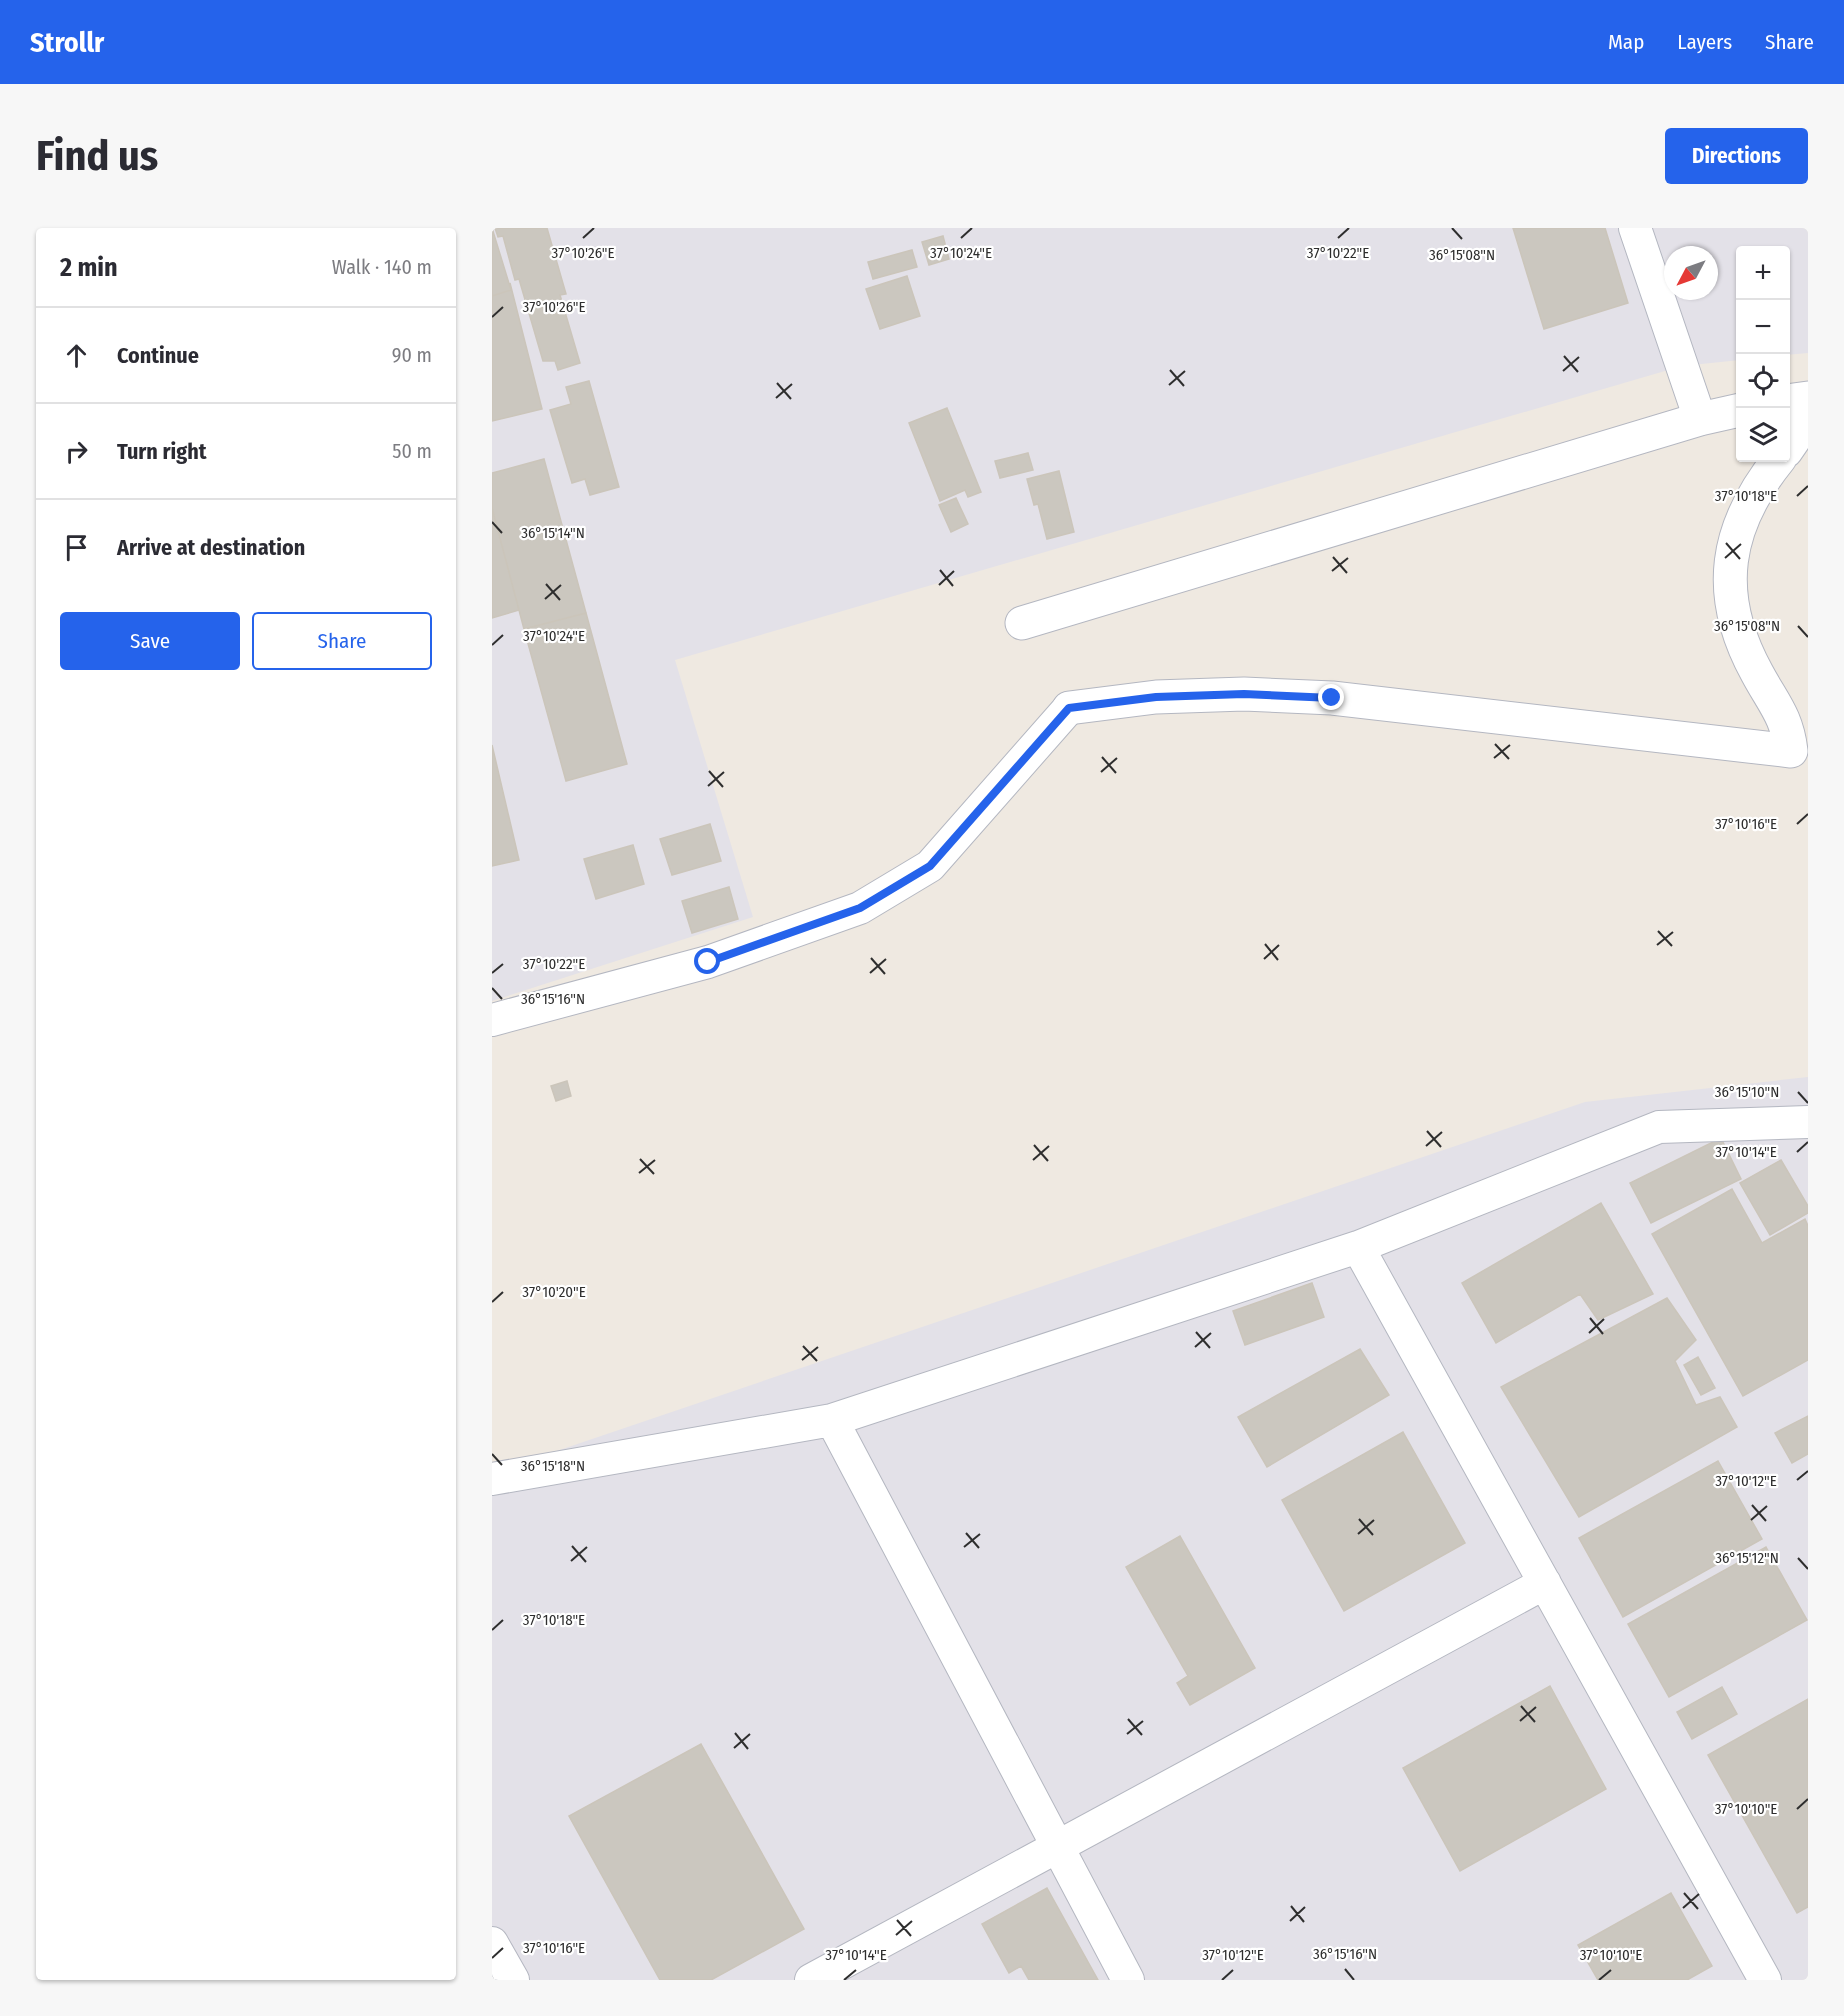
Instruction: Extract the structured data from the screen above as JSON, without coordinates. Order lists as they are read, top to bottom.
{
  "north": "bottom left",
  "page": {
    "header": "Strollr",
    "nav": ["Map", "Layers", "Share"],
    "buttons": [
      "Directions",
      ["Save", "Share"]
    ],
    "title": "Find us",
    "heading": ["2 min", "Walk · 140 m"],
    "map_buttons": ["+", "−"],
    "list": [
      ["Continue", "90 m"],
      ["Turn right", "50 m"],
      "Arrive at destination"
    ]
  },
  "coordinates": [
    "37°10'26\"E",
    "37°10'24\"E",
    "37°10'22\"E",
    "36°15'08\"N",
    "37°10'18\"E",
    "36°15'14\"N",
    "37°10'16\"E",
    "36°15'16\"N",
    "36°15'10\"N",
    "37°10'14\"E",
    "37°10'20\"E",
    "36°15'18\"N",
    "37°10'12\"E",
    "36°15'12\"N",
    "37°10'10\"E"
  ]
}
